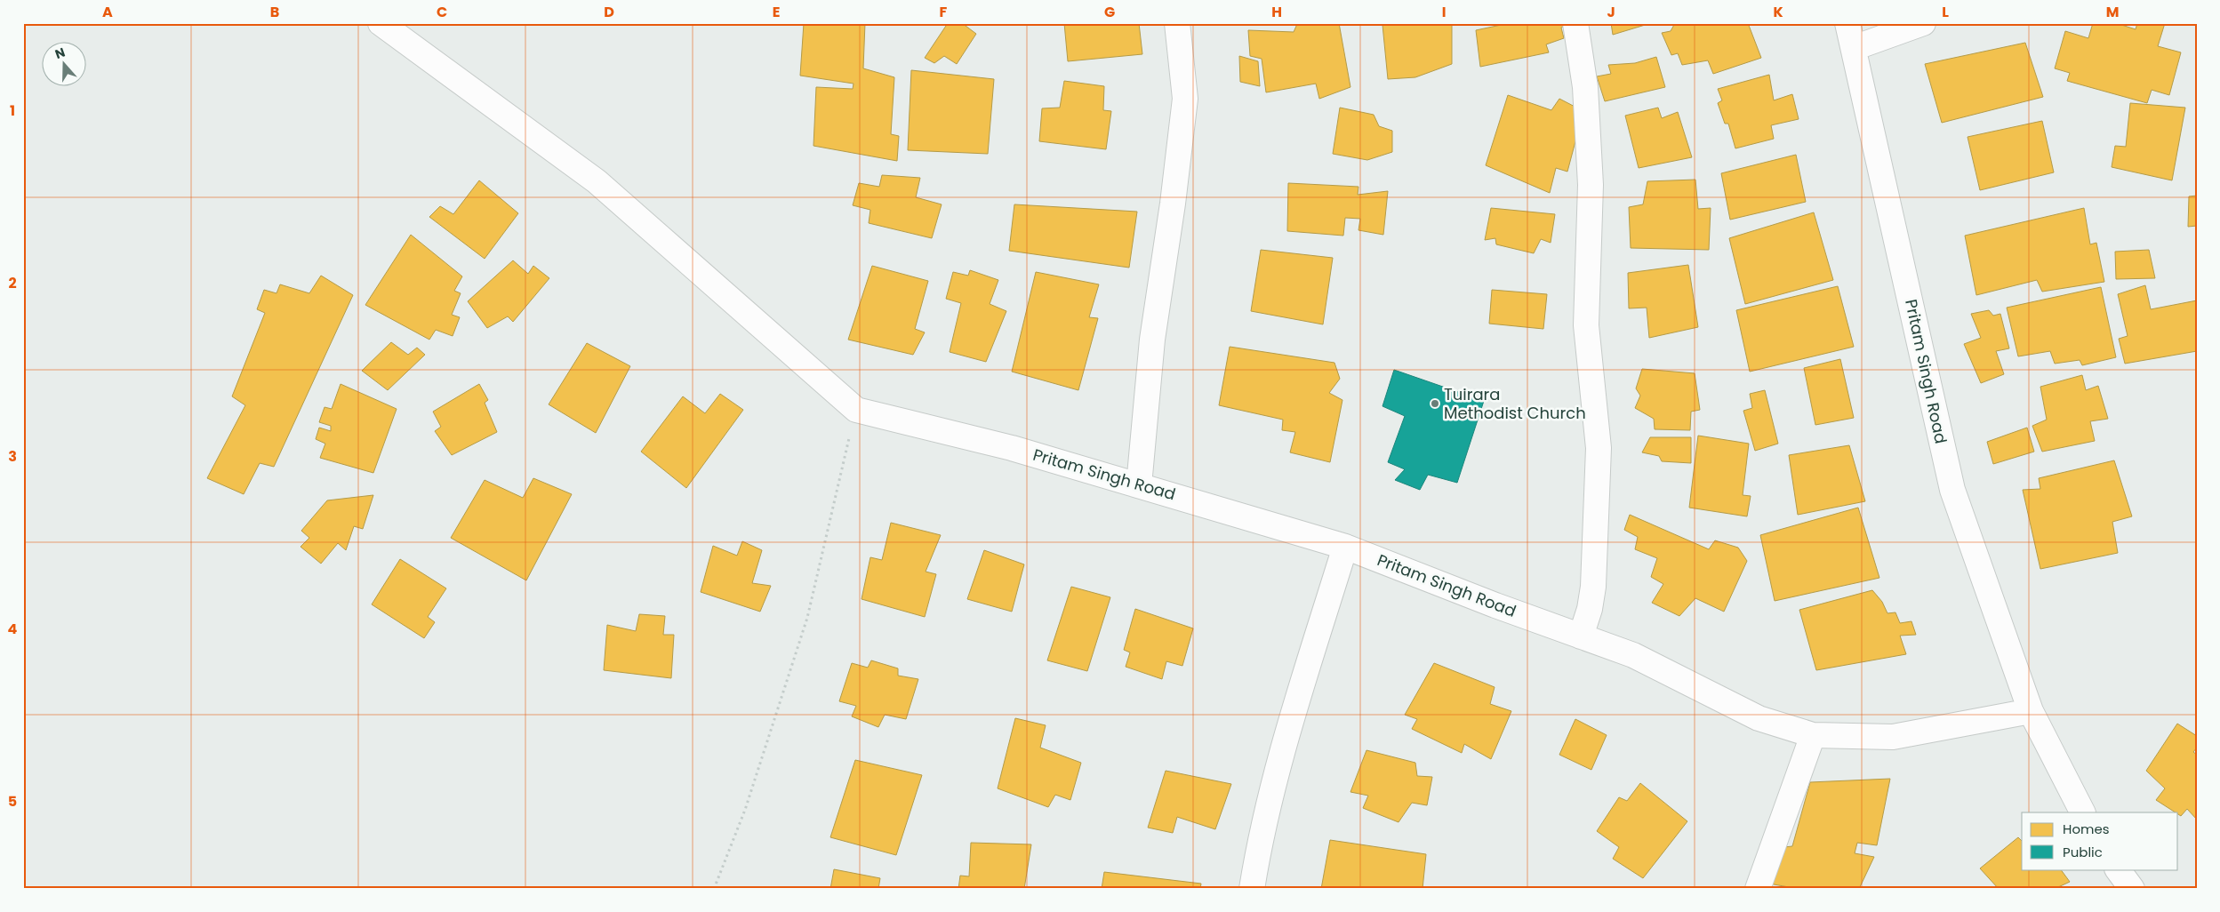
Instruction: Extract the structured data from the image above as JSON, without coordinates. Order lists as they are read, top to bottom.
{
  "streets": {
    "street": ["Pritam Singh Road"]
  },
  "places": ["Tuirara Methodist Church"],
  "legend": ["Homes", "Public"],
  "north": "top",
  "grid": {
    "columns": [
      "A",
      "B",
      "C",
      "D",
      "E",
      "F",
      "G",
      "H",
      "I",
      "J",
      "K",
      "L",
      "M"
    ],
    "rows": [
      "1",
      "2",
      "3",
      "4",
      "5"
    ]
  }
}
